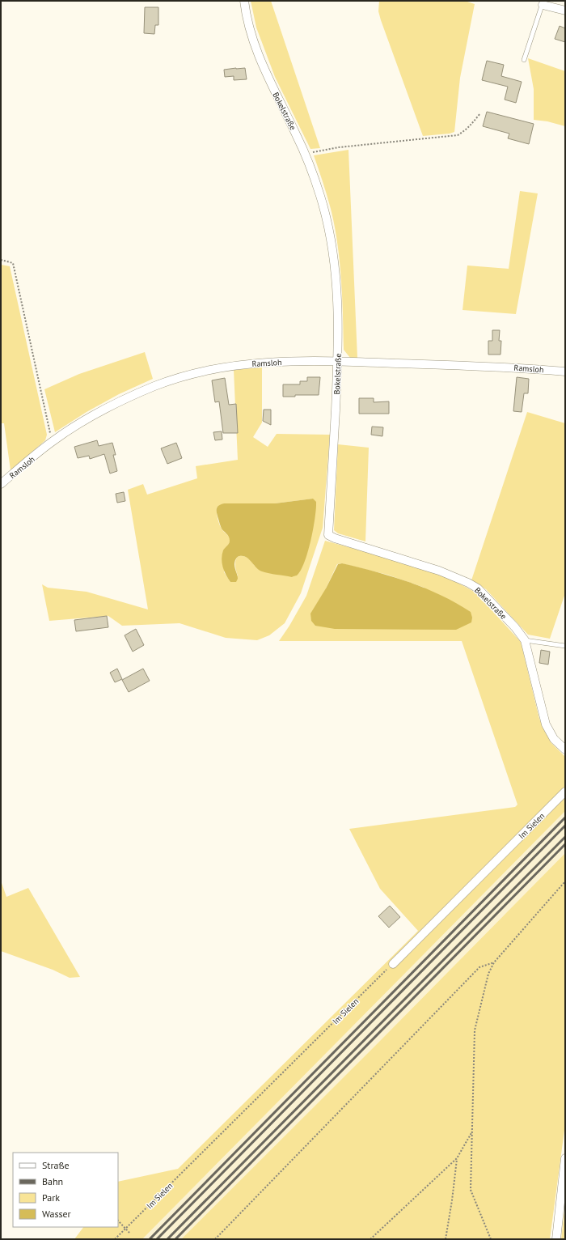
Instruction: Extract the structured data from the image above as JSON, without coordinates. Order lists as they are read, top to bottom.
{
  "streets": {
    "street": ["Bokelstraße", "Ramsloh", "Im Sielen"]
  },
  "crossings": [
    ["Bokelstraße", "Ramsloh"]
  ],
  "legend": [
    "Straße",
    "Bahn",
    "Park",
    "Wasser"
  ]
}
